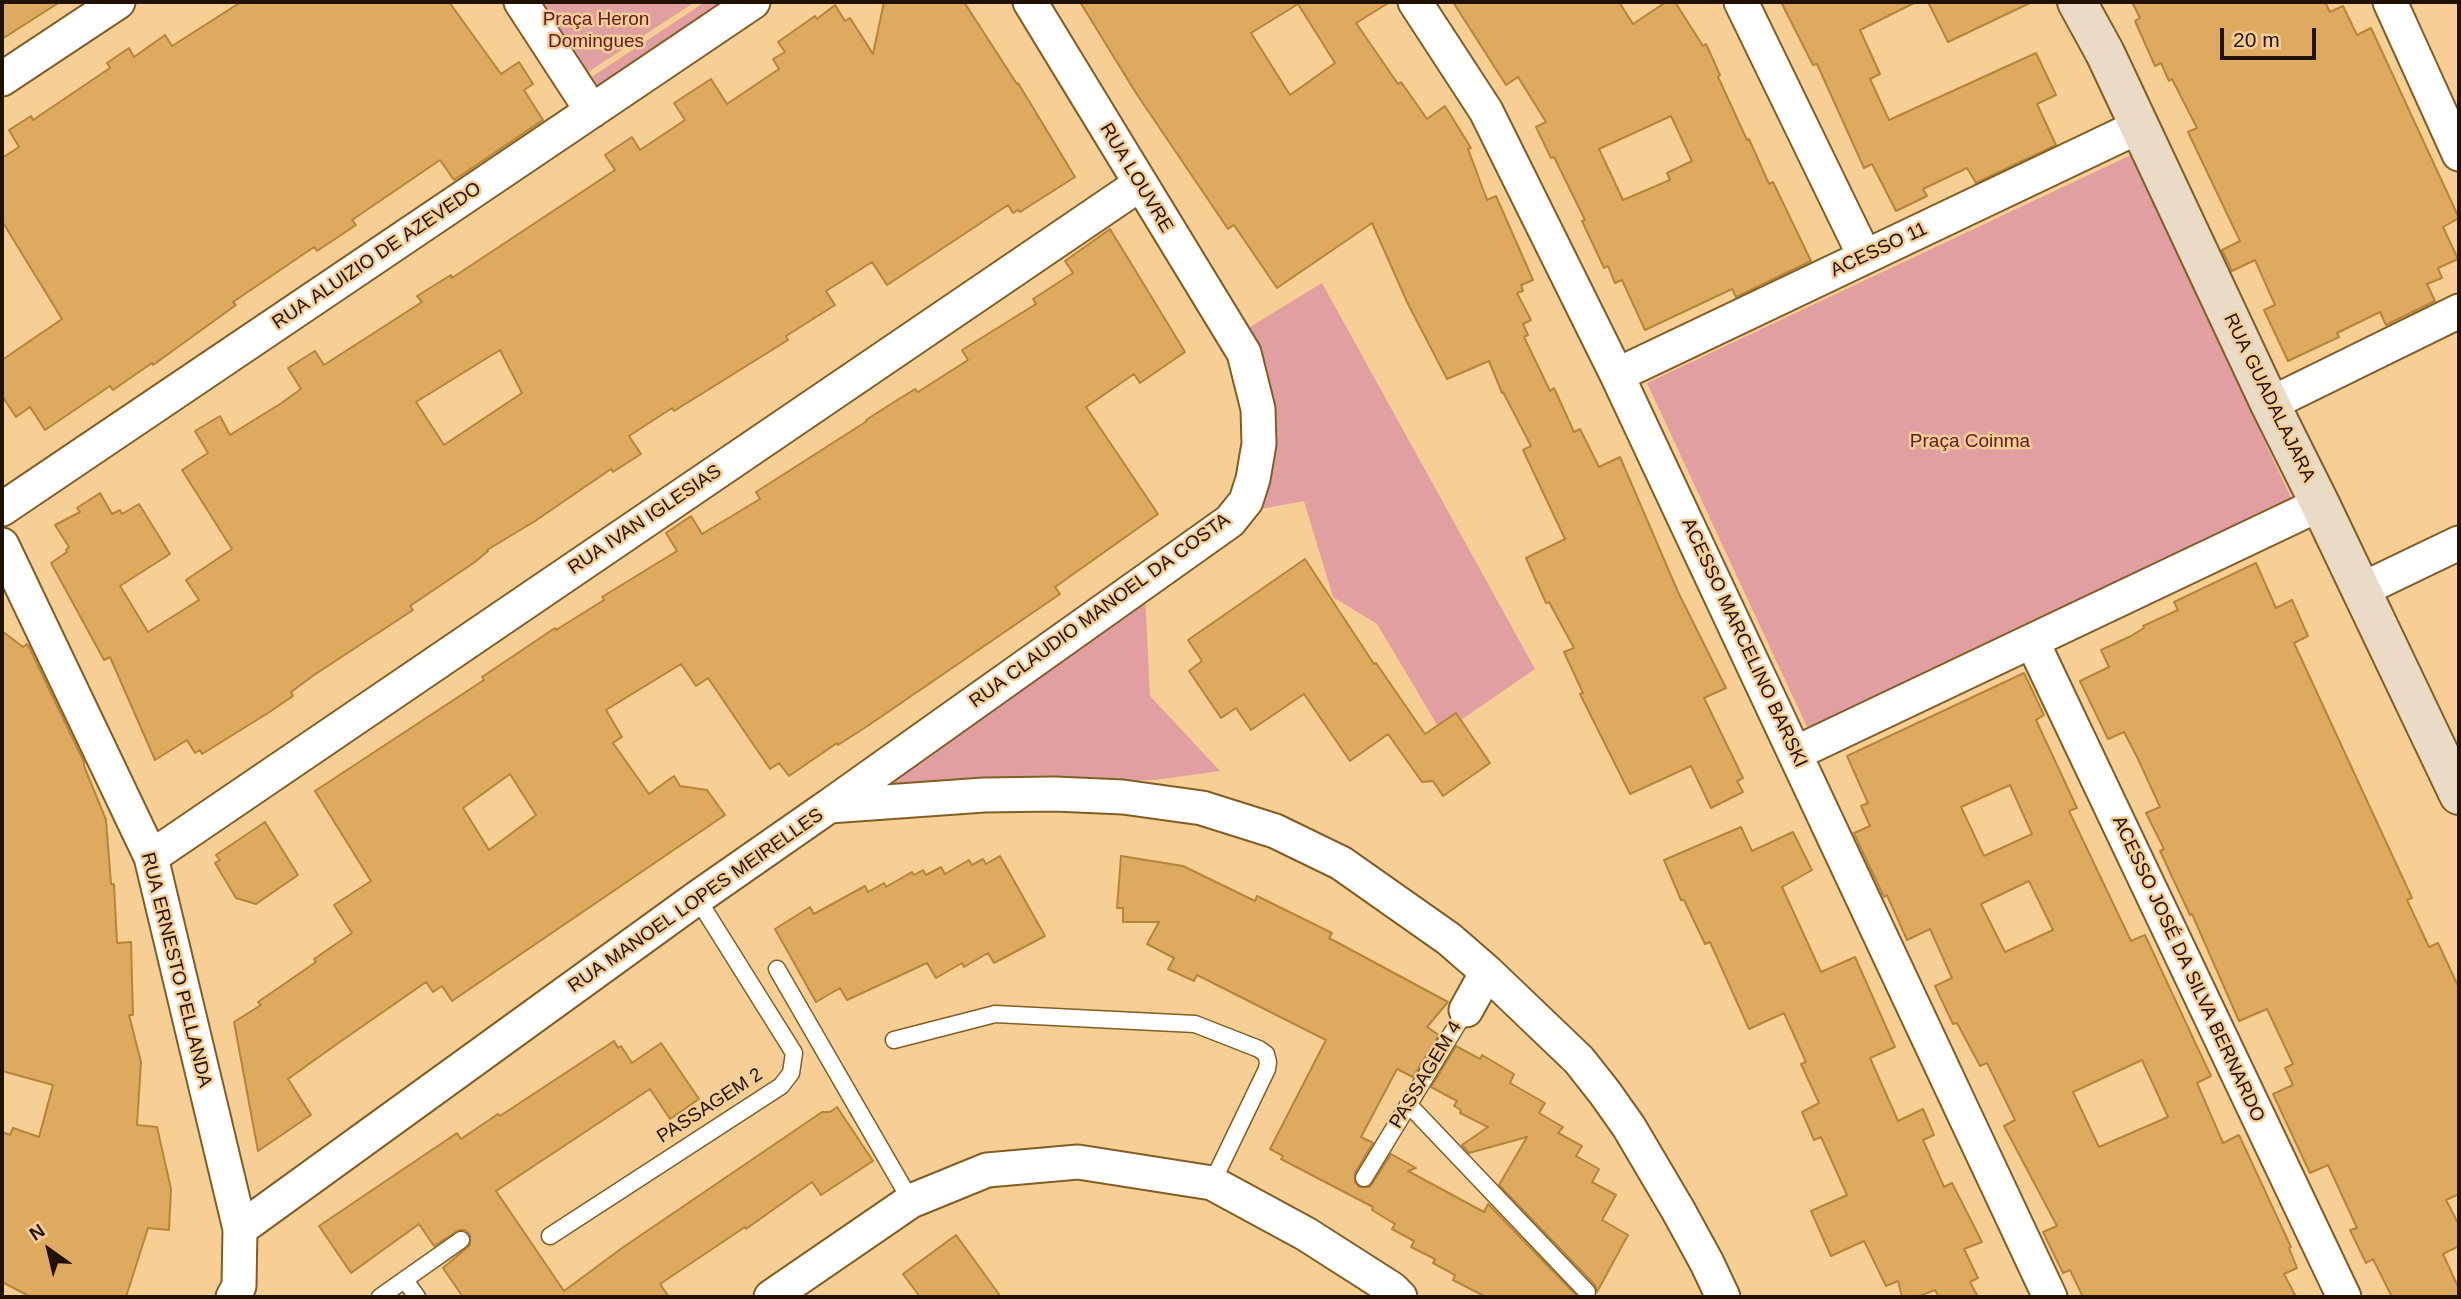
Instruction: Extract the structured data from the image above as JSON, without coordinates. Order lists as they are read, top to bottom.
{
  "streets": {
    "main road": ["RUA GUADALAJARA"],
    "street": [
      "RUA LOUVRE",
      "ACESSO 11",
      "RUA ALUIZIO DE AZEVEDO",
      "RUA IVAN IGLESIAS",
      "RUA CLAUDIO MANOEL DA COSTA",
      "ACESSO MARCELINO BARSKI",
      "RUA MANOEL LOPES MEIRELLES",
      "ACESSO JOSÉ DA SILVA BERNARDO",
      "RUA ERNESTO PELLANDA",
      "PASSAGEM 4"
    ],
    "lane": ["PASSAGEM 2"]
  },
  "crossings": [
    ["RUA LOUVRE", "RUA IVAN IGLESIAS"],
    ["RUA LOUVRE", "RUA CLAUDIO MANOEL DA COSTA"],
    ["ACESSO 11", "RUA GUADALAJARA"],
    ["ACESSO 11", "ACESSO MARCELINO BARSKI"],
    ["RUA IVAN IGLESIAS", "RUA ERNESTO PELLANDA"],
    ["RUA CLAUDIO MANOEL DA COSTA", "RUA MANOEL LOPES MEIRELLES"],
    ["RUA MANOEL LOPES MEIRELLES", "RUA ERNESTO PELLANDA"],
    ["RUA MANOEL LOPES MEIRELLES", "PASSAGEM 4"],
    ["RUA MANOEL LOPES MEIRELLES", "PASSAGEM 2"]
  ],
  "parks": ["Praça Heron Domingues", "Praça Coinma"],
  "scale_bar": "20 m",
  "north": "top left"
}
